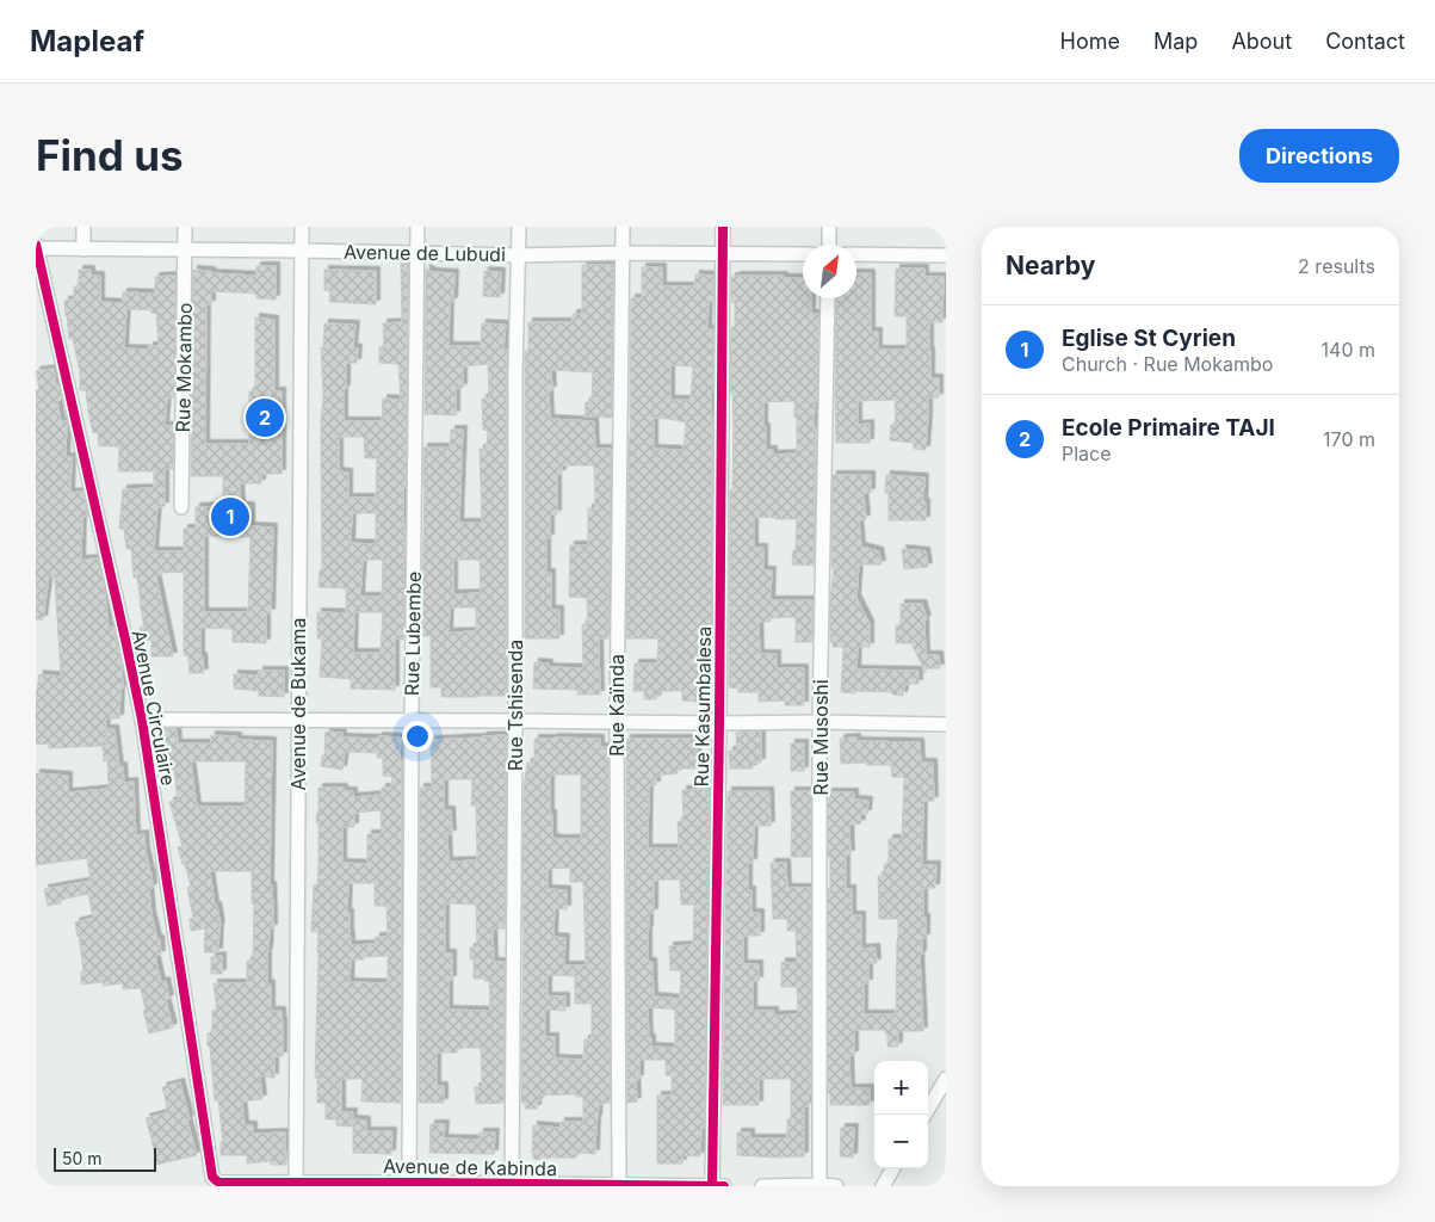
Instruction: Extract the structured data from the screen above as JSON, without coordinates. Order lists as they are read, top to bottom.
{
  "streets": {
    "street": [
      "Avenue de Lubudi",
      "Rue Mokambo",
      "Rue Lubembe",
      "Avenue de Bukama",
      "Rue Tshisenda",
      "Rue Kaïnda",
      "Rue Kasumbalesa",
      "Avenue Circulaire",
      "Rue Musoshi",
      "Avenue de Kabinda"
    ]
  },
  "crossings": [
    ["Avenue de Lubudi", "Rue Mokambo"],
    ["Avenue de Lubudi", "Rue Lubembe"],
    ["Avenue de Lubudi", "Avenue de Bukama"],
    ["Avenue de Lubudi", "Rue Tshisenda"],
    ["Avenue de Lubudi", "Rue Kaïnda"],
    ["Avenue de Lubudi", "Rue Kasumbalesa"],
    ["Avenue de Lubudi", "Avenue Circulaire"],
    ["Rue Lubembe", "Avenue de Kabinda"],
    ["Avenue de Bukama", "Avenue de Kabinda"],
    ["Rue Tshisenda", "Avenue de Kabinda"],
    ["Rue Kaïnda", "Avenue de Kabinda"],
    ["Rue Kasumbalesa", "Avenue de Kabinda"],
    ["Avenue Circulaire", "Avenue de Kabinda"]
  ],
  "scale_bar": "50 m",
  "north": "top right",
  "page": {
    "header": "Mapleaf",
    "nav": [
      "Home",
      "Map",
      "About",
      "Contact"
    ],
    "buttons": "Directions",
    "title": "Find us",
    "heading": ["Nearby", "2 results"],
    "list": [
      {
        "mark": "1",
        "name": "Eglise St Cyrien",
        "note": "Church · Rue Mokambo",
        "value": "140 m"
      },
      {
        "mark": "2",
        "name": "Ecole Primaire TAJI",
        "note": "Place",
        "value": "170 m"
      }
    ],
    "pins": ["2", "1"],
    "map_buttons": ["+", "−"],
    "scale": "50 m"
  }
}
